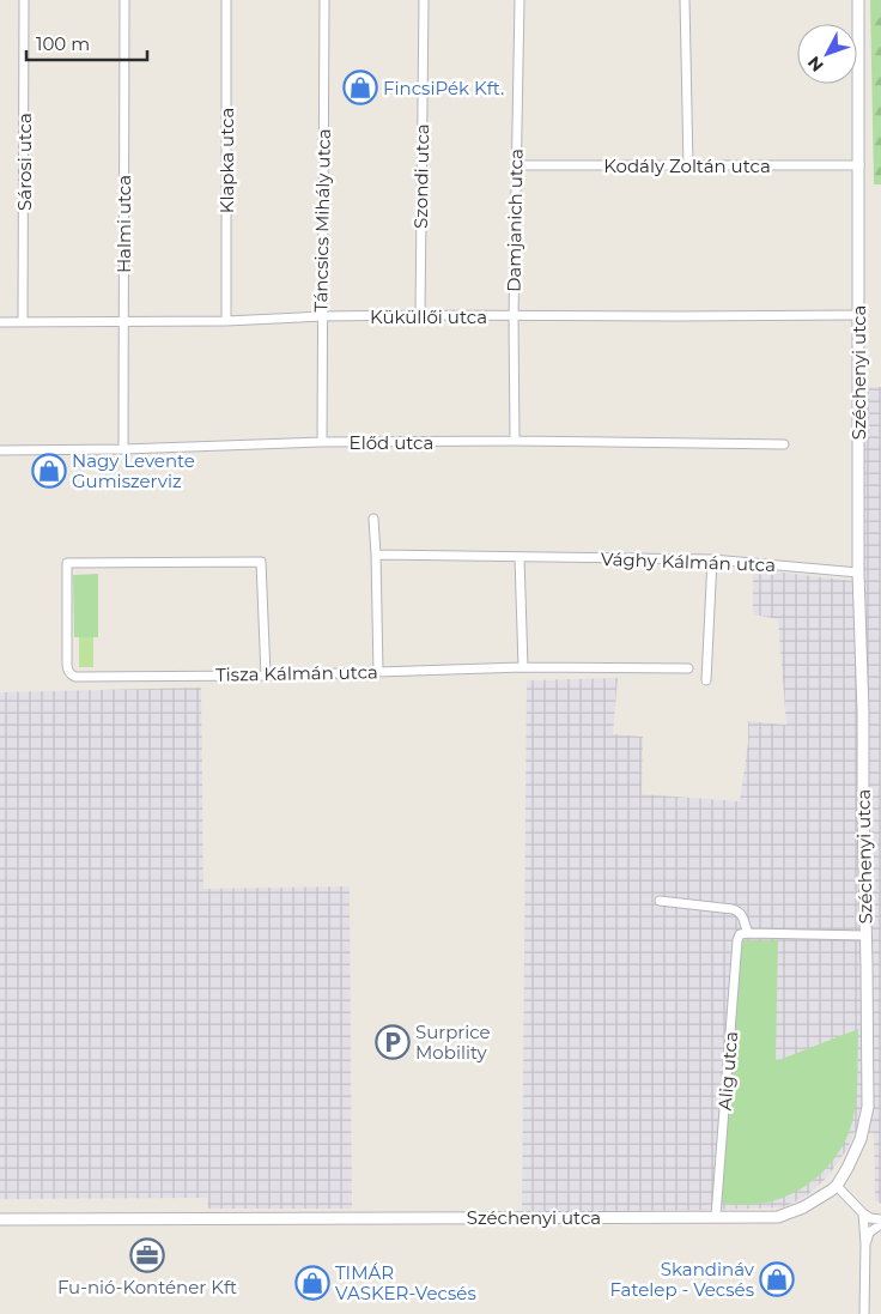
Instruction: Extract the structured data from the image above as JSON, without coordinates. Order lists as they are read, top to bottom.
{
  "streets": {
    "street": [
      "Klapka utca",
      "Sárosi utca",
      "Kodály Zoltán utca",
      "Szondi utca",
      "Táncsics Mihály utca",
      "Damjanich utca",
      "Halmi utca",
      "Küküllői utca",
      "Széchenyi utca",
      "Előd utca",
      "Vághy Kálmán utca",
      "Tisza Kálmán utca",
      "Alig utca"
    ]
  },
  "crossings": [
    ["Klapka utca", "Küküllői utca"],
    ["Sárosi utca", "Küküllői utca"],
    ["Kodály Zoltán utca", "Damjanich utca"],
    ["Kodály Zoltán utca", "Széchenyi utca"],
    ["Szondi utca", "Küküllői utca"],
    ["Táncsics Mihály utca", "Küküllői utca"],
    ["Táncsics Mihály utca", "Előd utca"],
    ["Damjanich utca", "Küküllői utca"],
    ["Damjanich utca", "Előd utca"],
    ["Halmi utca", "Küküllői utca"],
    ["Halmi utca", "Előd utca"],
    ["Küküllői utca", "Széchenyi utca"],
    ["Széchenyi utca", "Vághy Kálmán utca"],
    ["Széchenyi utca", "Alig utca"]
  ],
  "places": {
    "shop": [
      "FincsiPék Kft.",
      "Nagy Levente Gumiszerviz",
      "Skandináv Fatelep - Vecsés",
      "TIMÁR VASKER-Vecsés"
    ],
    "parking": ["Surprice Mobility"],
    "office": ["Fu-nió-Konténer Kft"]
  },
  "scale_bar": "100 m",
  "north": "bottom left"
}
